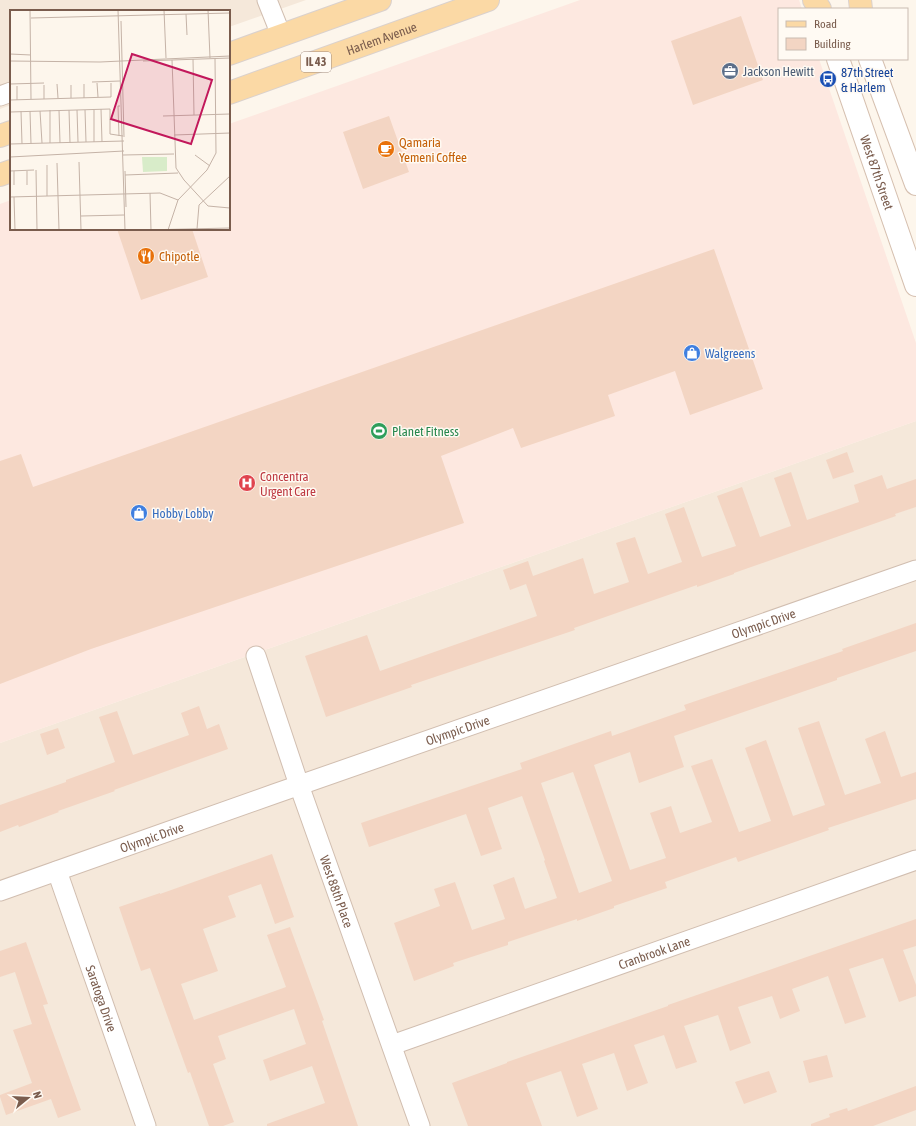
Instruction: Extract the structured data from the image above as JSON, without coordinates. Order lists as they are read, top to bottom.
{
  "streets": {
    "main road": ["Harlem Avenue", "IL 43", "West 87th Street"],
    "street": [
      "Olympic Drive",
      "West 88th Place",
      "Cranbrook Lane",
      "Saratoga Drive"
    ]
  },
  "crossings": [
    ["Olympic Drive", "West 88th Place"],
    ["Olympic Drive", "Saratoga Drive"],
    ["West 88th Place", "Cranbrook Lane"]
  ],
  "places": {
    "office": ["Jackson Hewitt"],
    "bus stop": ["87th Street & Harlem"],
    "cafe": ["Qamaria Yemeni Coffee"],
    "restaurant": ["Chipotle"],
    "shop": ["Walgreens", "Hobby Lobby"],
    "sports": ["Planet Fitness"],
    "hospital": ["Concentra Urgent Care"]
  },
  "legend": ["Road", "Building"],
  "north": "right"
}
